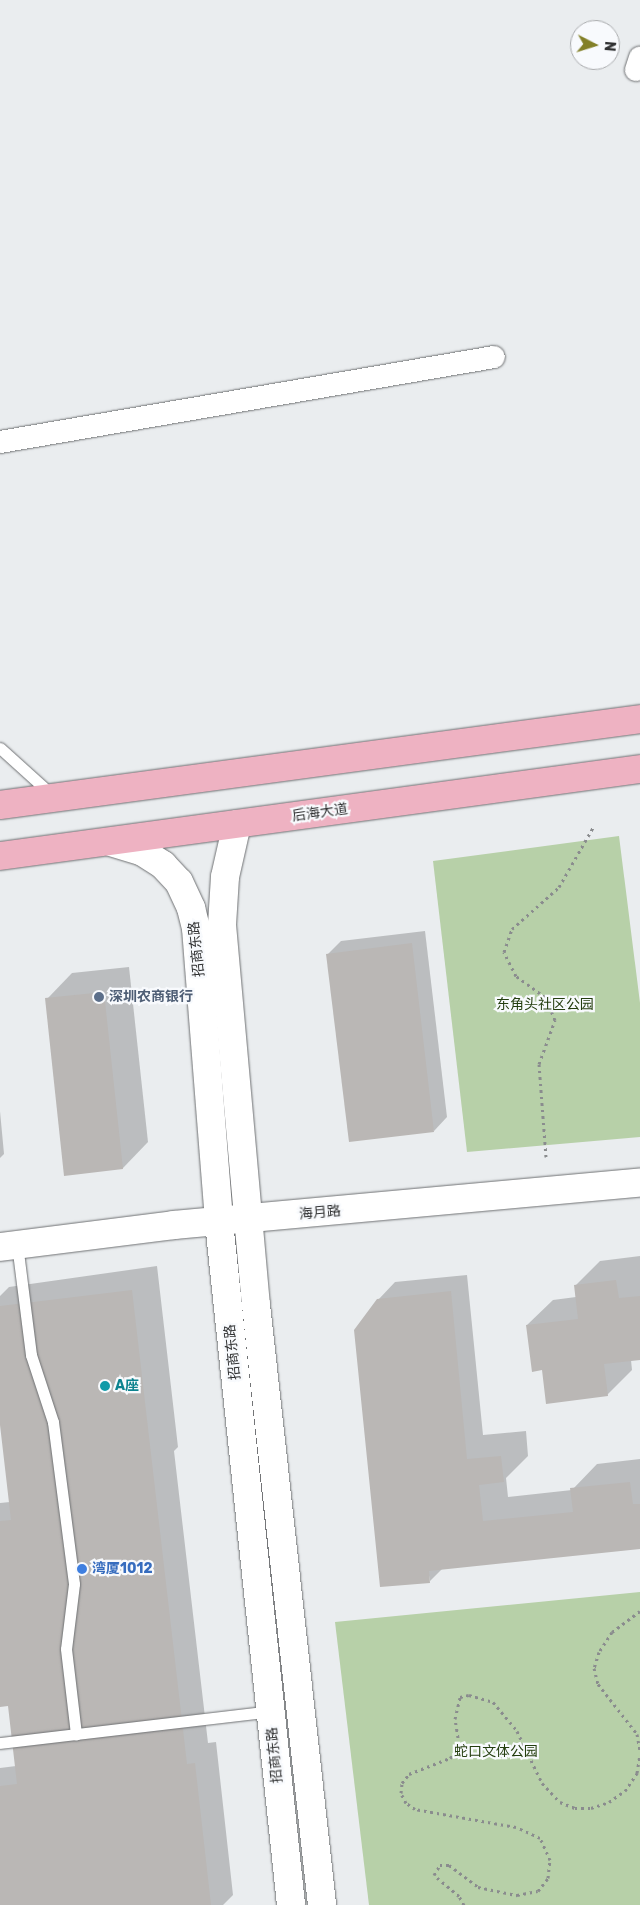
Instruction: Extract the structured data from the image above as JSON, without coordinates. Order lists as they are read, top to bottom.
{
  "streets": {
    "main road": ["后海大道"],
    "street": ["招商东路", "海月路"]
  },
  "crossings": [
    ["后海大道", "招商东路"],
    ["招商东路", "海月路"]
  ],
  "parks": ["东角头社区公园", "蛇口文体公园"],
  "places": ["深圳农商银行", "A座", "湾厦1012"],
  "north": "right"
}
